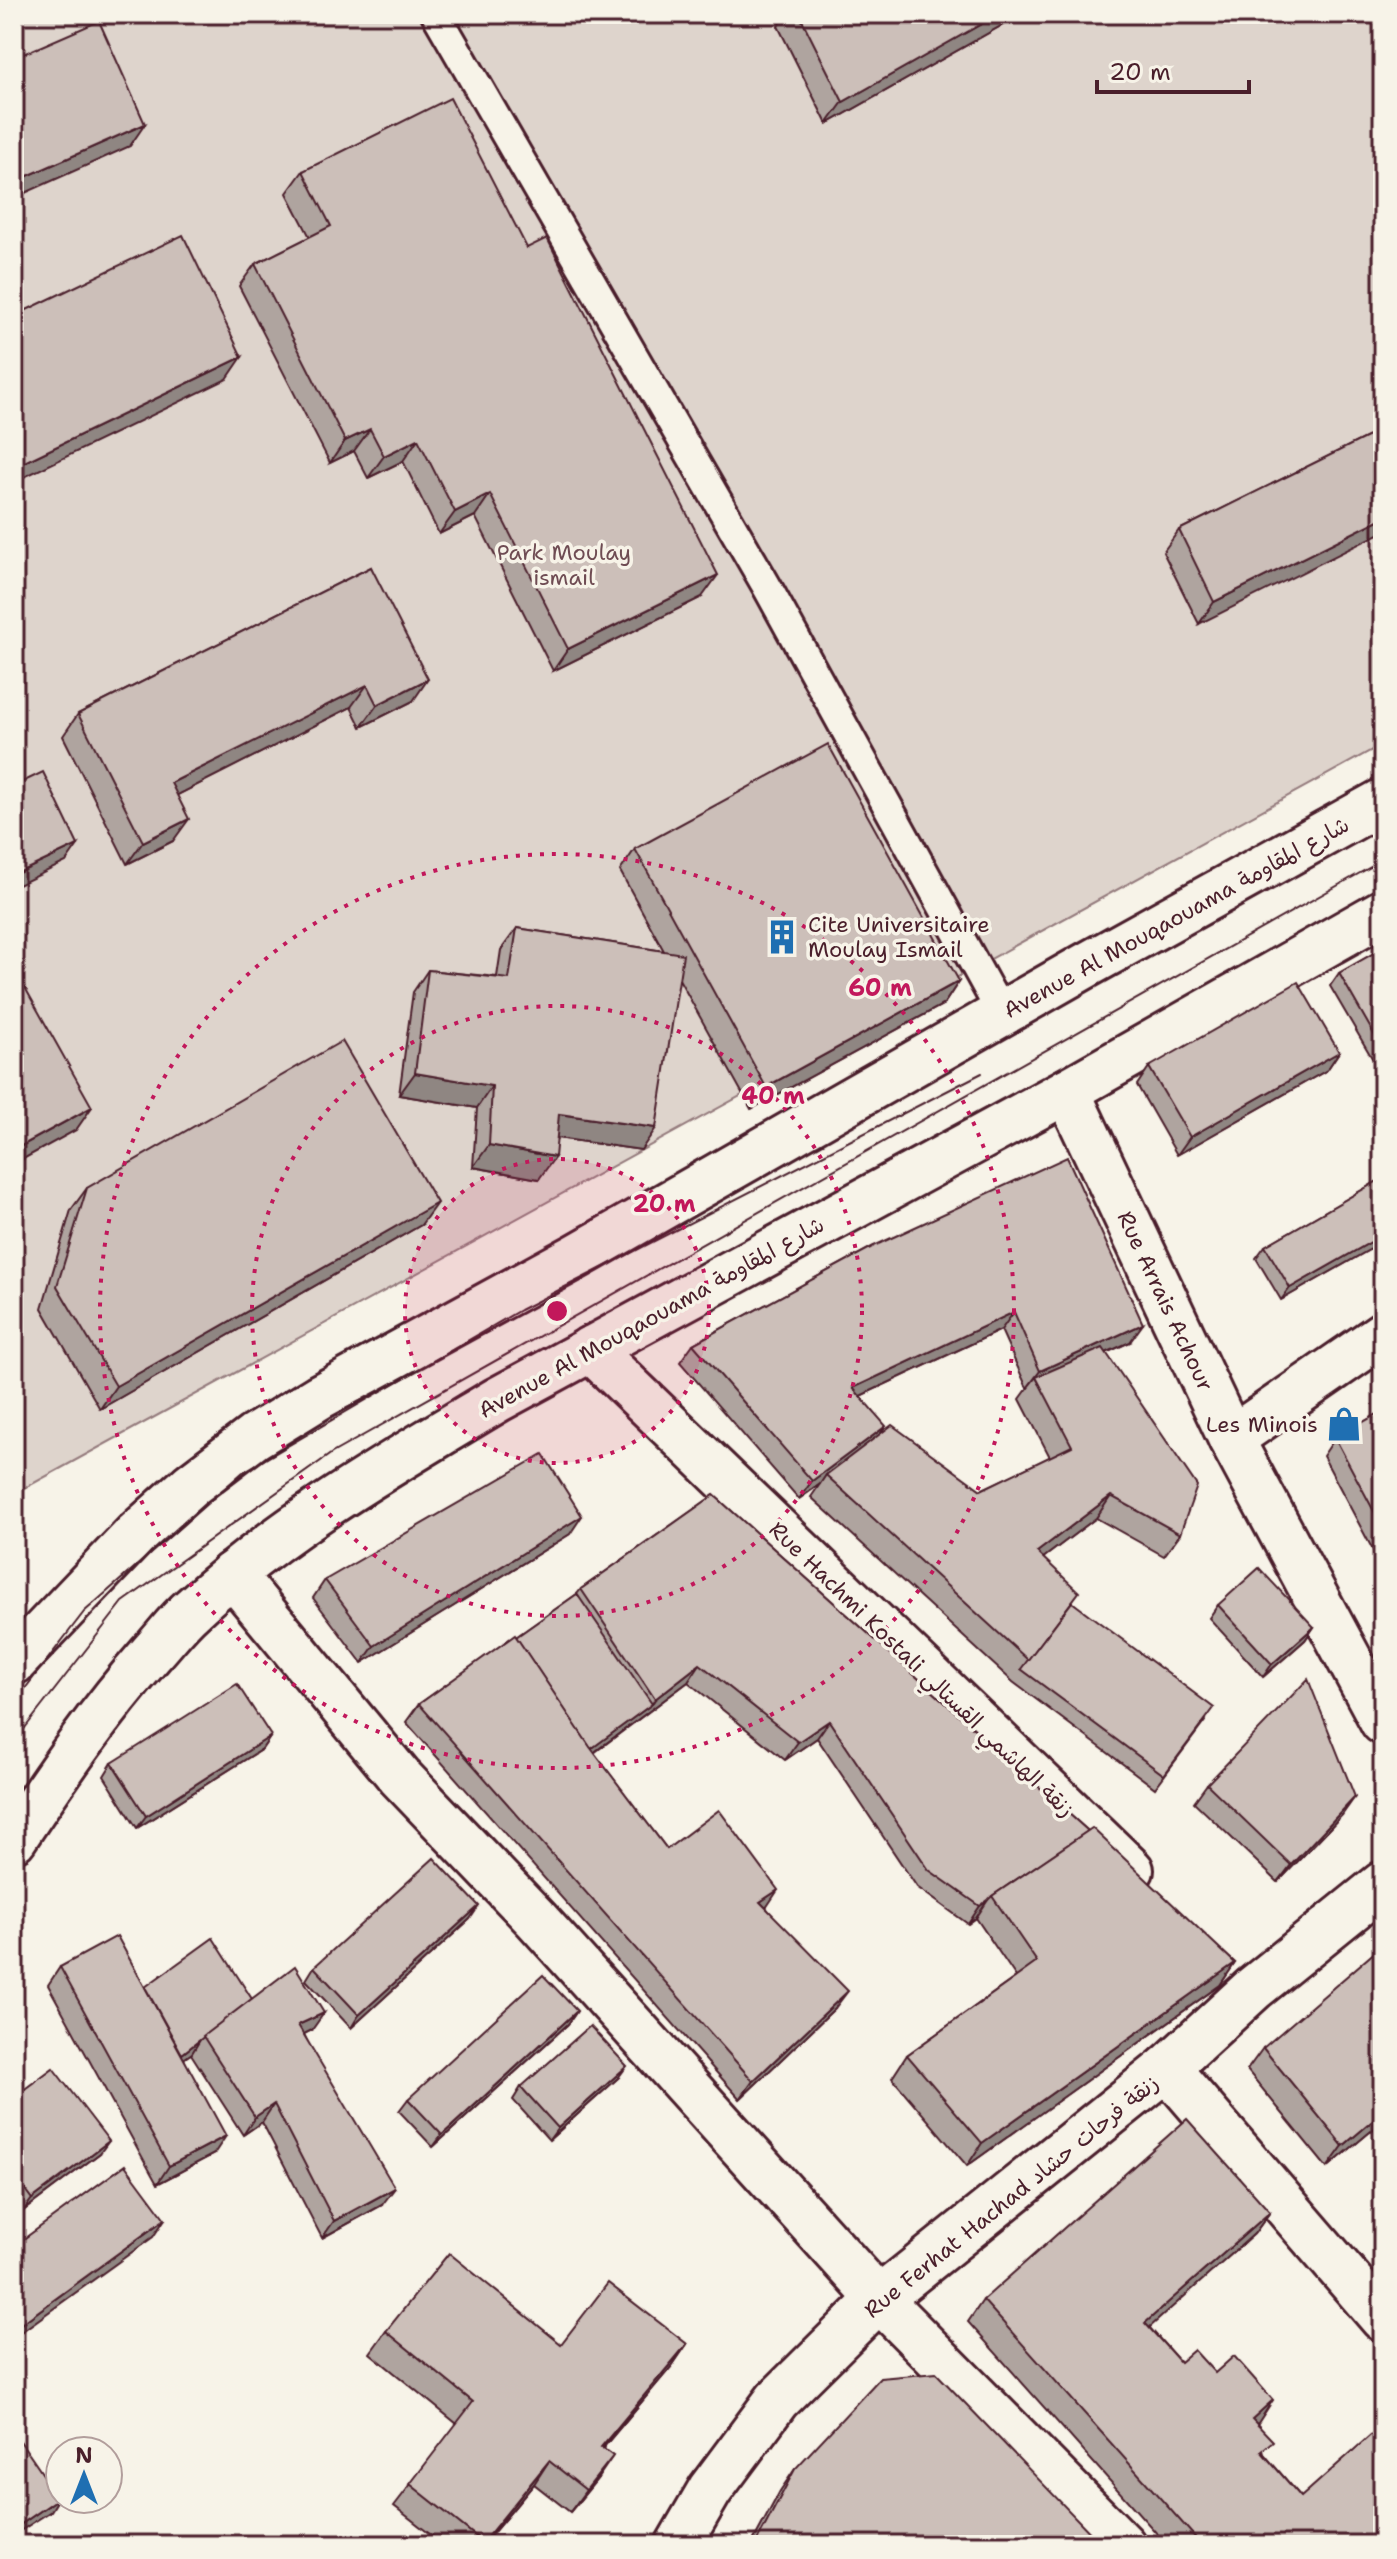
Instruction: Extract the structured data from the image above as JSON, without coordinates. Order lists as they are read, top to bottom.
{
  "streets": {
    "street": [
      "Avenue Al Mouqaouama شارع المقاومة",
      "Rue Arrais Achour",
      "Rue Hachmi Kostali زنقة الهاشمي القستالي",
      "Rue Ferhat Hachad زنقة فرحات حشاد"
    ]
  },
  "crossings": [
    ["Avenue Al Mouqaouama شارع المقاومة", "Rue Arrais Achour"],
    ["Avenue Al Mouqaouama شارع المقاومة", "Rue Hachmi Kostali زنقة الهاشمي القستالي"]
  ],
  "parks": ["Park Moulay ismail"],
  "places": {
    "building": ["Cite Universitaire Moulay Ismail"],
    "shop": ["Les Minois"]
  },
  "scale_bar": "20 m",
  "north": "top",
  "rings": ["60 m", "40 m", "20 m"]
}
